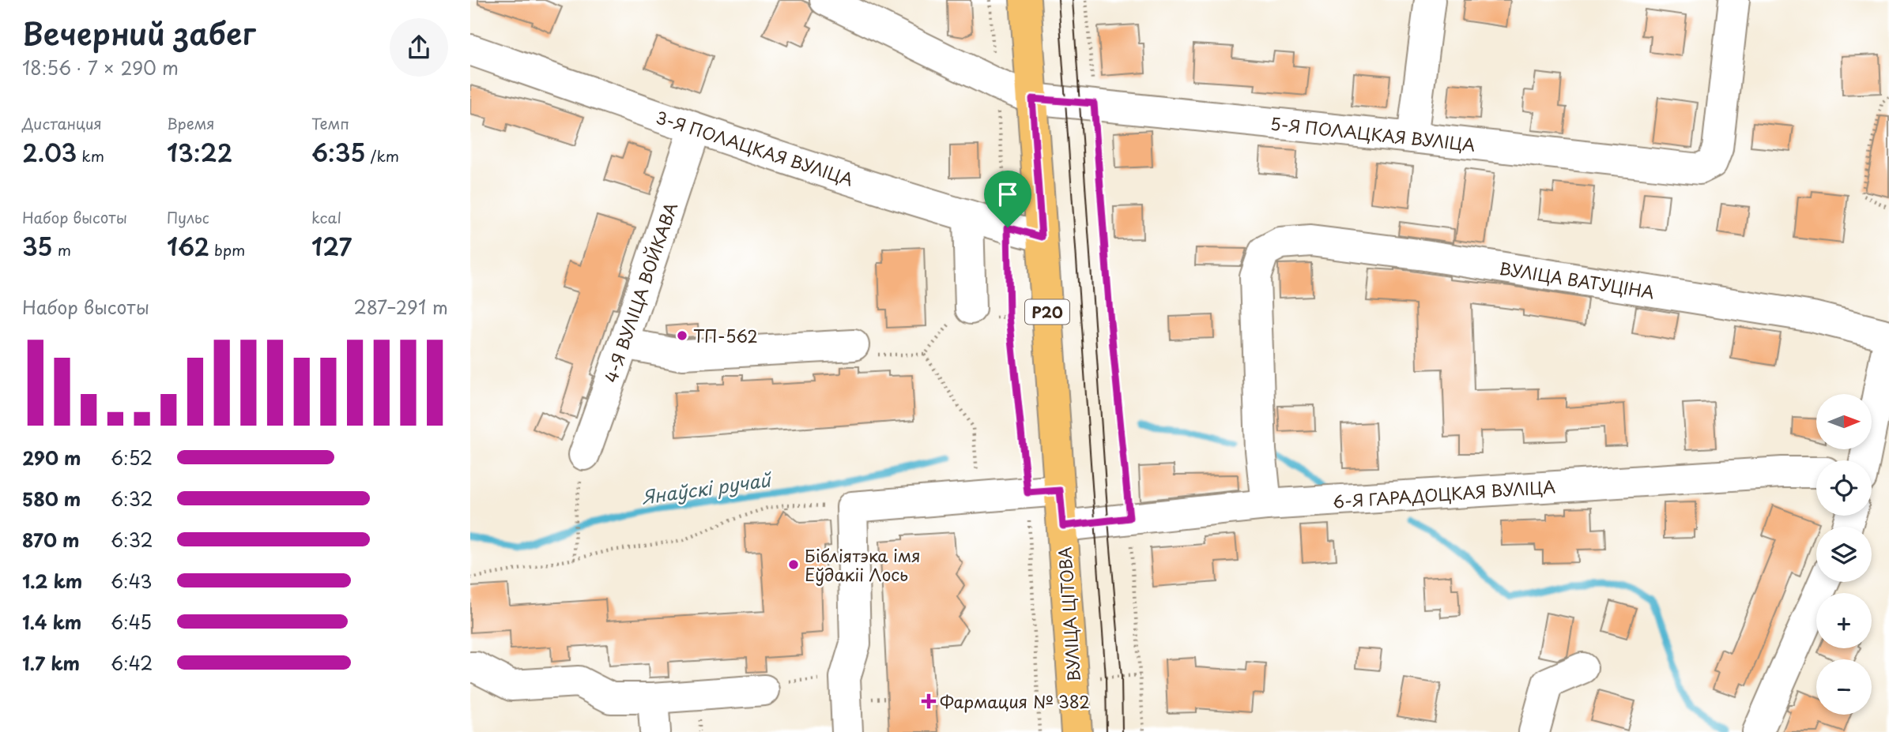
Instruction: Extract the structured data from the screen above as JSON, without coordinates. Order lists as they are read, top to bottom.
{
  "streets": {
    "main road": ["Р20", "ВУЛІЦА ЦІТОВА"],
    "street": [
      "5-Я ПОЛАЦКАЯ ВУЛІЦА",
      "3-Я ПОЛАЦКАЯ ВУЛІЦА",
      "ВУЛІЦА ВАТУЦІНА",
      "4-Я ВУЛІЦА ВОЙКАВА",
      "6-Я ГАРАДОЦКАЯ ВУЛІЦА"
    ]
  },
  "crossings": [
    ["5-Я ПОЛАЦКАЯ ВУЛІЦА", "ВУЛІЦА ЦІТОВА"],
    ["3-Я ПОЛАЦКАЯ ВУЛІЦА", "4-Я ВУЛІЦА ВОЙКАВА"],
    ["3-Я ПОЛАЦКАЯ ВУЛІЦА", "ВУЛІЦА ЦІТОВА"],
    ["ВУЛІЦА ВАТУЦІНА", "6-Я ГАРАДОЦКАЯ ВУЛІЦА"],
    ["6-Я ГАРАДОЦКАЯ ВУЛІЦА", "ВУЛІЦА ЦІТОВА"]
  ],
  "water": ["Янаўскі ручай"],
  "places": {
    "other": ["ТП-562", "Бібліятэка імя Еўдакіі Лось"],
    "health": ["Фармация № 382"]
  },
  "north": "right",
  "page": {
    "heading": ["Вечерний забег", "18:56 · 7 × 290 m"],
    "stats": [
      ["Дистанция", "2.03 km"],
      ["Время", "13:22"],
      ["Темп", "6:35 /km"],
      ["Набор высоты", "35 m"],
      ["Пульс", "162 bpm"],
      ["kcal", "127"]
    ],
    "chart": ["Набор высоты", "287–291 m"],
    "map_buttons": ["+", "−"],
    "list": [
      {
        "name": "290 m",
        "note": "6:52"
      },
      {
        "name": "580 m",
        "note": "6:32"
      },
      {
        "name": "870 m",
        "note": "6:32"
      },
      {
        "name": "1.2 km",
        "note": "6:43"
      },
      {
        "name": "1.4 km",
        "note": "6:45"
      },
      {
        "name": "1.7 km",
        "note": "6:42"
      }
    ]
  }
}
